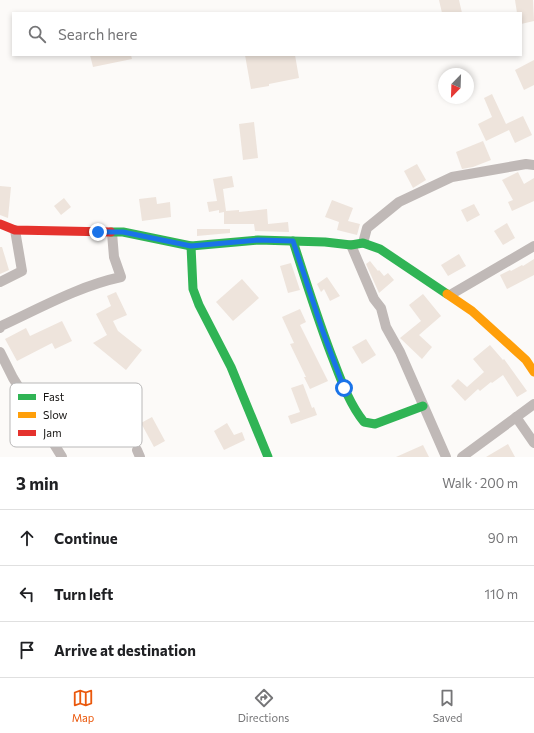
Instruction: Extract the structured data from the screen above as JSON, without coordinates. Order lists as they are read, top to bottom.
{
  "legend": ["Fast", "Slow", "Jam"],
  "north": "bottom left",
  "page": {
    "search": "Search here",
    "heading": ["3 min", "Walk · 200 m"],
    "list": [
      ["Continue", "90 m"],
      ["Turn left", "110 m"],
      "Arrive at destination"
    ],
    "nav": ["Map", "Directions", "Saved"]
  }
}
